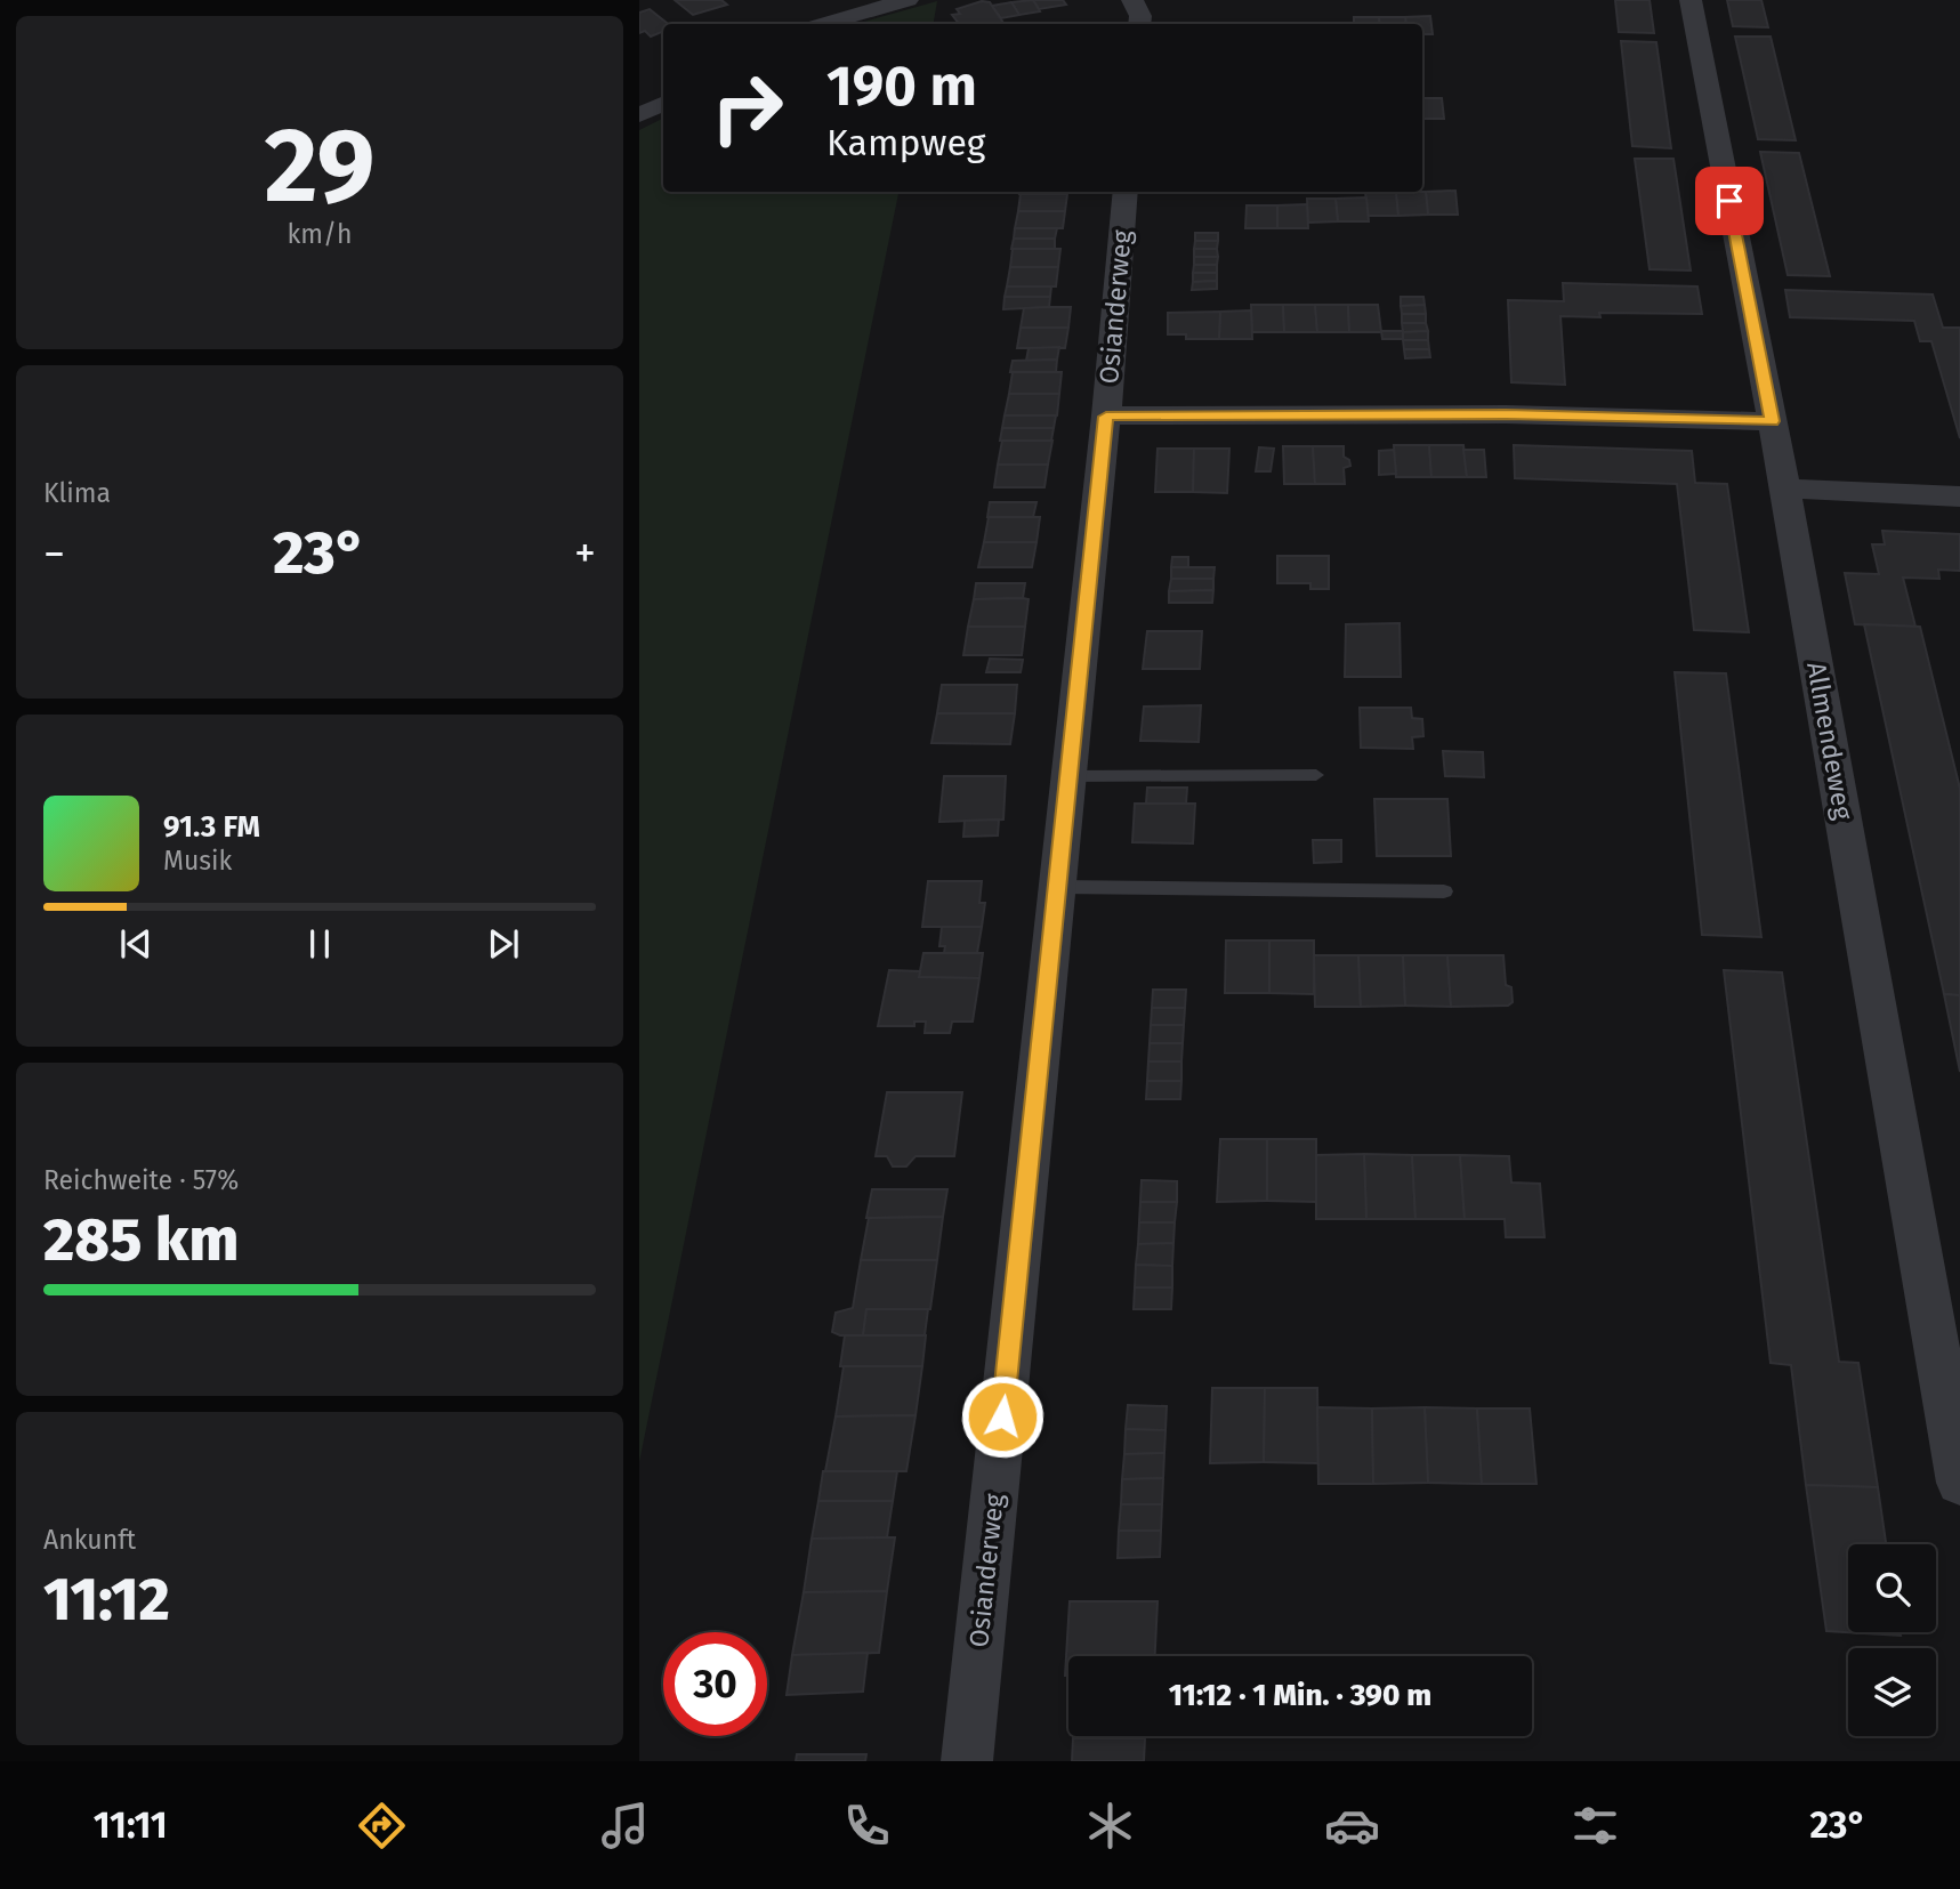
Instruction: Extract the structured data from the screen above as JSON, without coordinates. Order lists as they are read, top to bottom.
{
  "streets": {
    "street": ["Osianderweg", "Allmendeweg"]
  },
  "page": {
    "tile": [
      ["29", "km/h"],
      "Klima",
      ["Reichweite · 57%", "285 km"],
      ["Ankunft", "11:12"]
    ],
    "turn": ["190 m", "Kampweg"],
    "heat": ["−", "23°", "+"],
    "song": ["91.3 FM", "Musik"],
    "limit": "30",
    "trip": "11:12 · 1 Min. · 390 m",
    "tabs": ["11:11", "23°"]
  }
}
